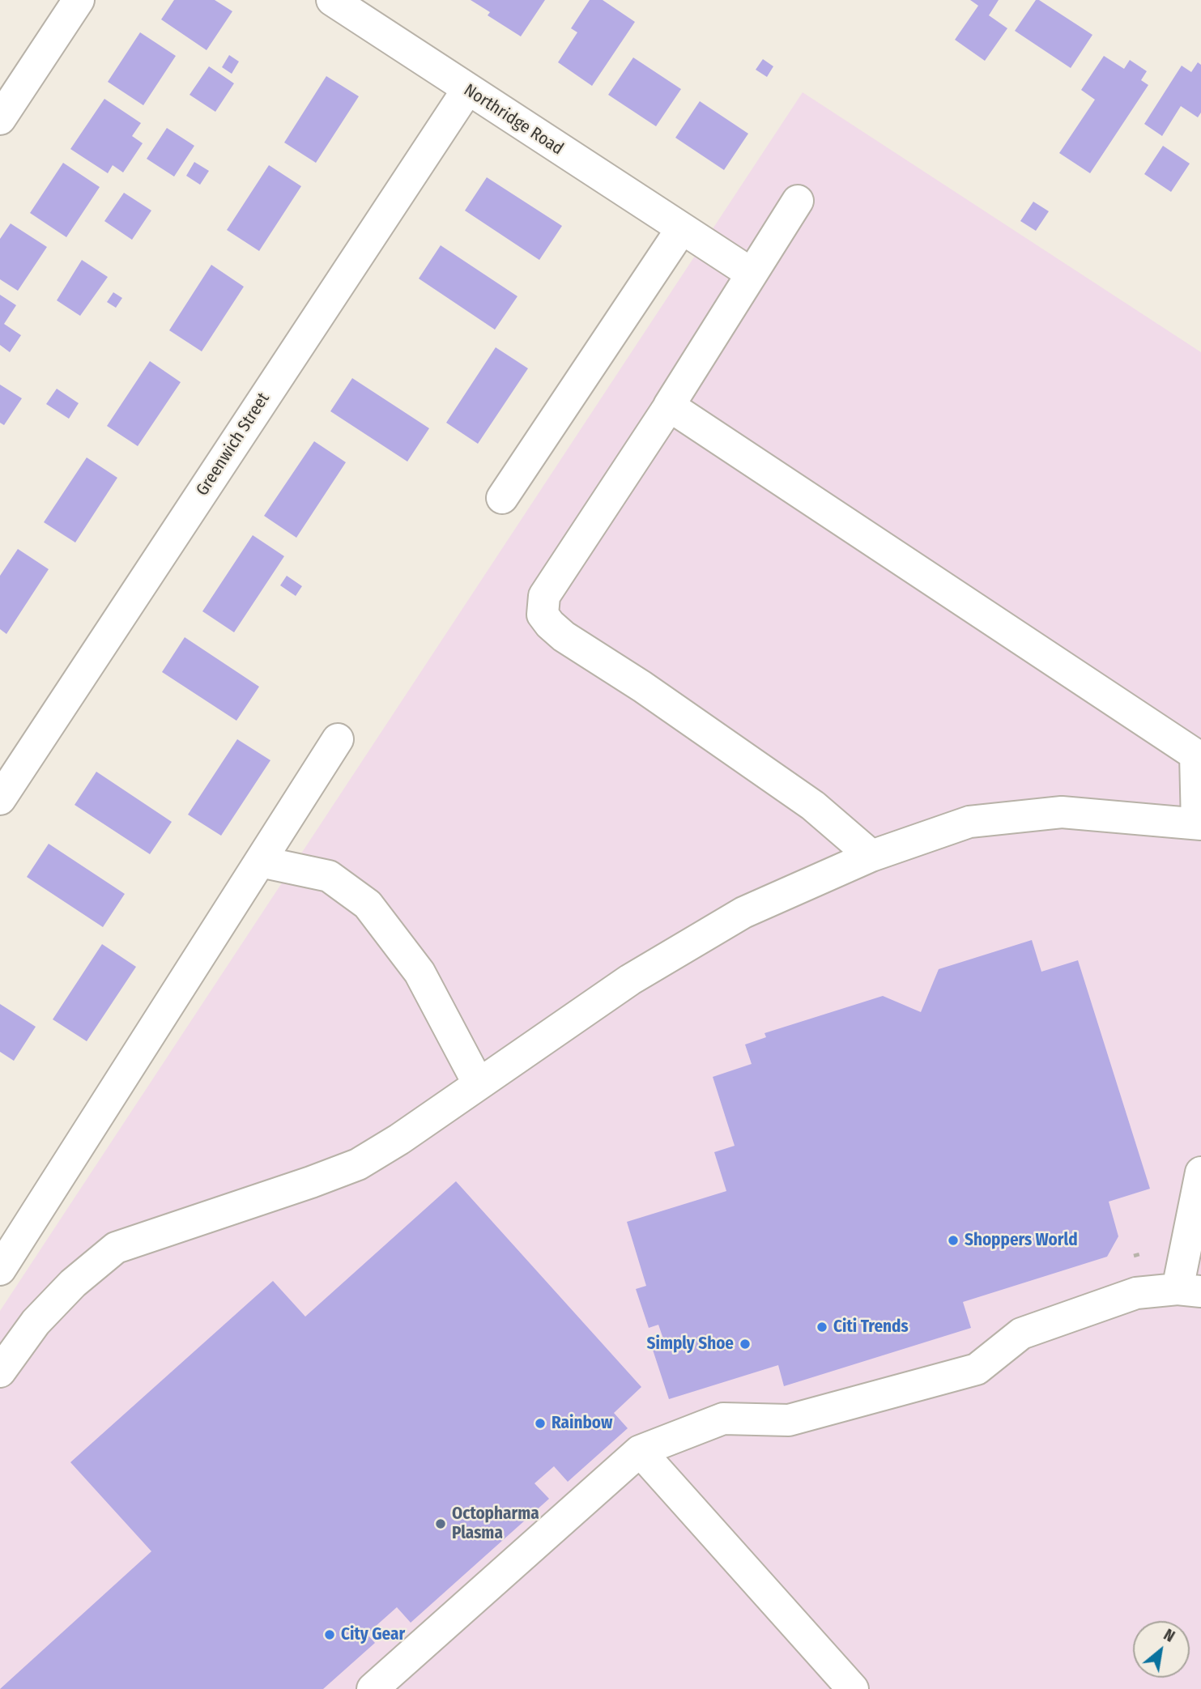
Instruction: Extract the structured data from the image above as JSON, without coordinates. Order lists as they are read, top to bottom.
{
  "streets": {
    "street": ["Northridge Road", "Greenwich Street"]
  },
  "crossings": [
    ["Northridge Road", "Greenwich Street"]
  ],
  "places": [
    "Shoppers World",
    "Citi Trends",
    "Simply Shoe",
    "Rainbow",
    "Octopharma Plasma",
    "City Gear"
  ],
  "north": "top right"
}
